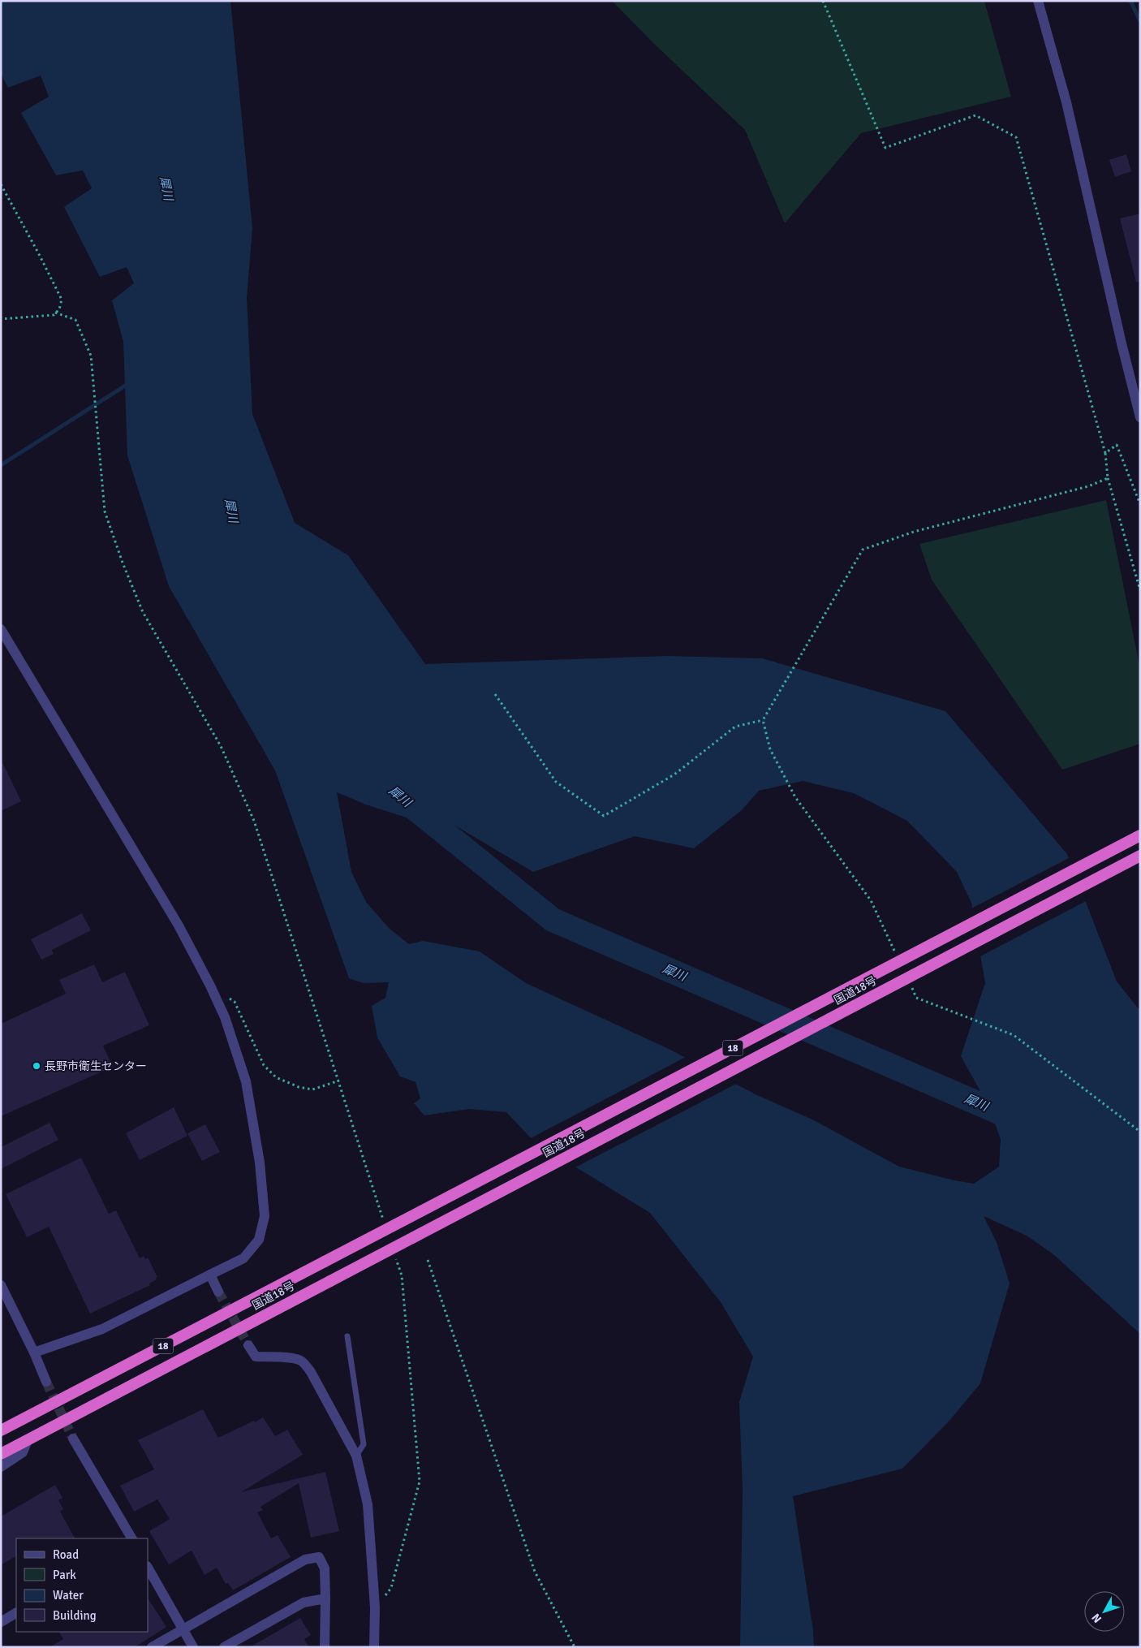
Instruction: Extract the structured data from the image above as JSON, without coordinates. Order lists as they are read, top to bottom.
{
  "streets": {
    "highway": ["国道18号", "18"]
  },
  "water": ["犀川"],
  "places": ["長野市衛生センター"],
  "legend": [
    "Road",
    "Park",
    "Water",
    "Building"
  ],
  "north": "bottom left"
}
